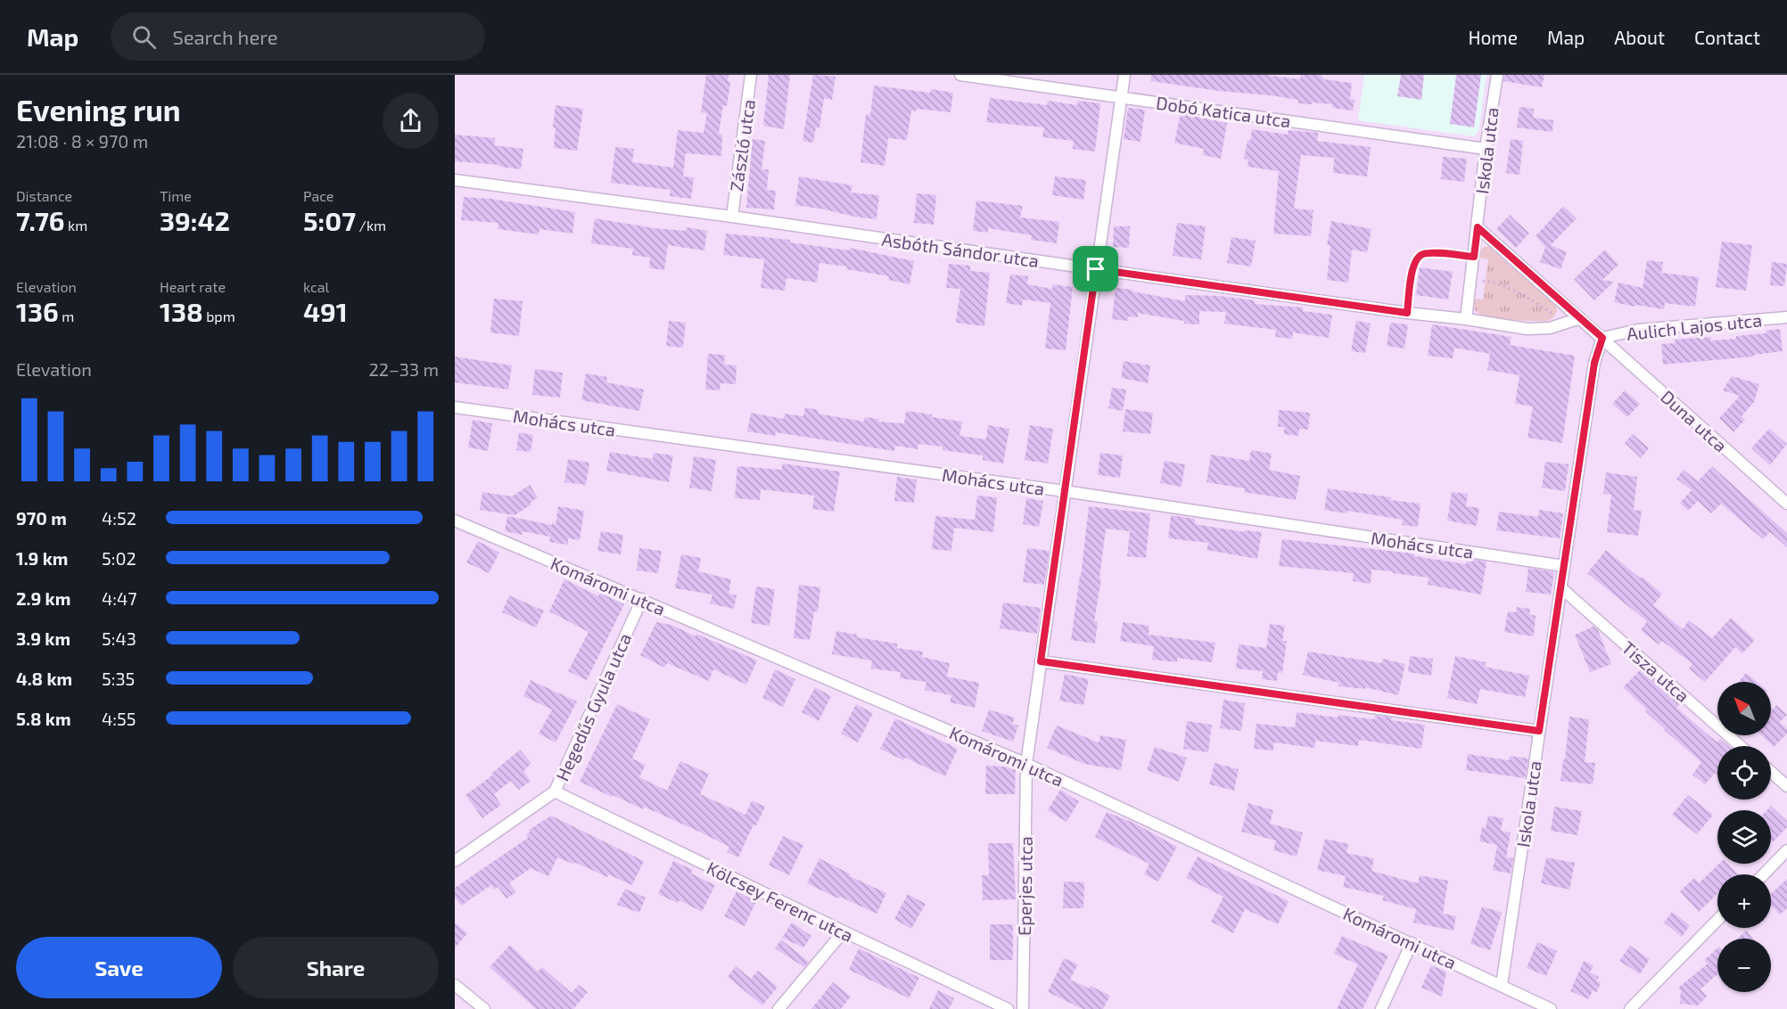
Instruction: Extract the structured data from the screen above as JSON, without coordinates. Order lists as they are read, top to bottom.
{
  "streets": {
    "street": [
      "Dobó Katica utca",
      "Zászló utca",
      "Iskola utca",
      "Asbóth Sándor utca",
      "Aulich Lajos utca",
      "Duna utca",
      "Mohács utca",
      "Komáromi utca",
      "Tisza utca",
      "Hegedűs Gyula utca",
      "Eperjes utca",
      "Kölcsey Ferenc utca"
    ]
  },
  "crossings": [
    ["Dobó Katica utca", "Iskola utca"],
    ["Dobó Katica utca", "Eperjes utca"],
    ["Zászló utca", "Asbóth Sándor utca"],
    ["Iskola utca", "Asbóth Sándor utca"],
    ["Iskola utca", "Aulich Lajos utca"],
    ["Iskola utca", "Duna utca"],
    ["Iskola utca", "Mohács utca"],
    ["Iskola utca", "Komáromi utca"],
    ["Iskola utca", "Tisza utca"],
    ["Asbóth Sándor utca", "Duna utca"],
    ["Asbóth Sándor utca", "Eperjes utca"],
    ["Aulich Lajos utca", "Duna utca"],
    ["Mohács utca", "Eperjes utca"],
    ["Komáromi utca", "Hegedűs Gyula utca"],
    ["Komáromi utca", "Eperjes utca"],
    ["Hegedűs Gyula utca", "Kölcsey Ferenc utca"]
  ],
  "north": "top left",
  "page": {
    "header": "Map",
    "search": "Search here",
    "nav": [
      "Home",
      "Map",
      "About",
      "Contact"
    ],
    "heading": ["Evening run", "21:08 · 8 × 970 m"],
    "stats": [
      ["Distance", "7.76 km"],
      ["Time", "39:42"],
      ["Pace", "5:07 /km"],
      ["Elevation", "136 m"],
      ["Heart rate", "138 bpm"],
      ["kcal", "491"]
    ],
    "chart": ["Elevation", "22–33 m"],
    "list": [
      {
        "name": "970 m",
        "note": "4:52"
      },
      {
        "name": "1.9 km",
        "note": "5:02"
      },
      {
        "name": "2.9 km",
        "note": "4:47"
      },
      {
        "name": "3.9 km",
        "note": "5:43"
      },
      {
        "name": "4.8 km",
        "note": "5:35"
      },
      {
        "name": "5.8 km",
        "note": "4:55"
      }
    ],
    "map_buttons": ["+", "−"],
    "buttons": ["Save", "Share"]
  }
}
